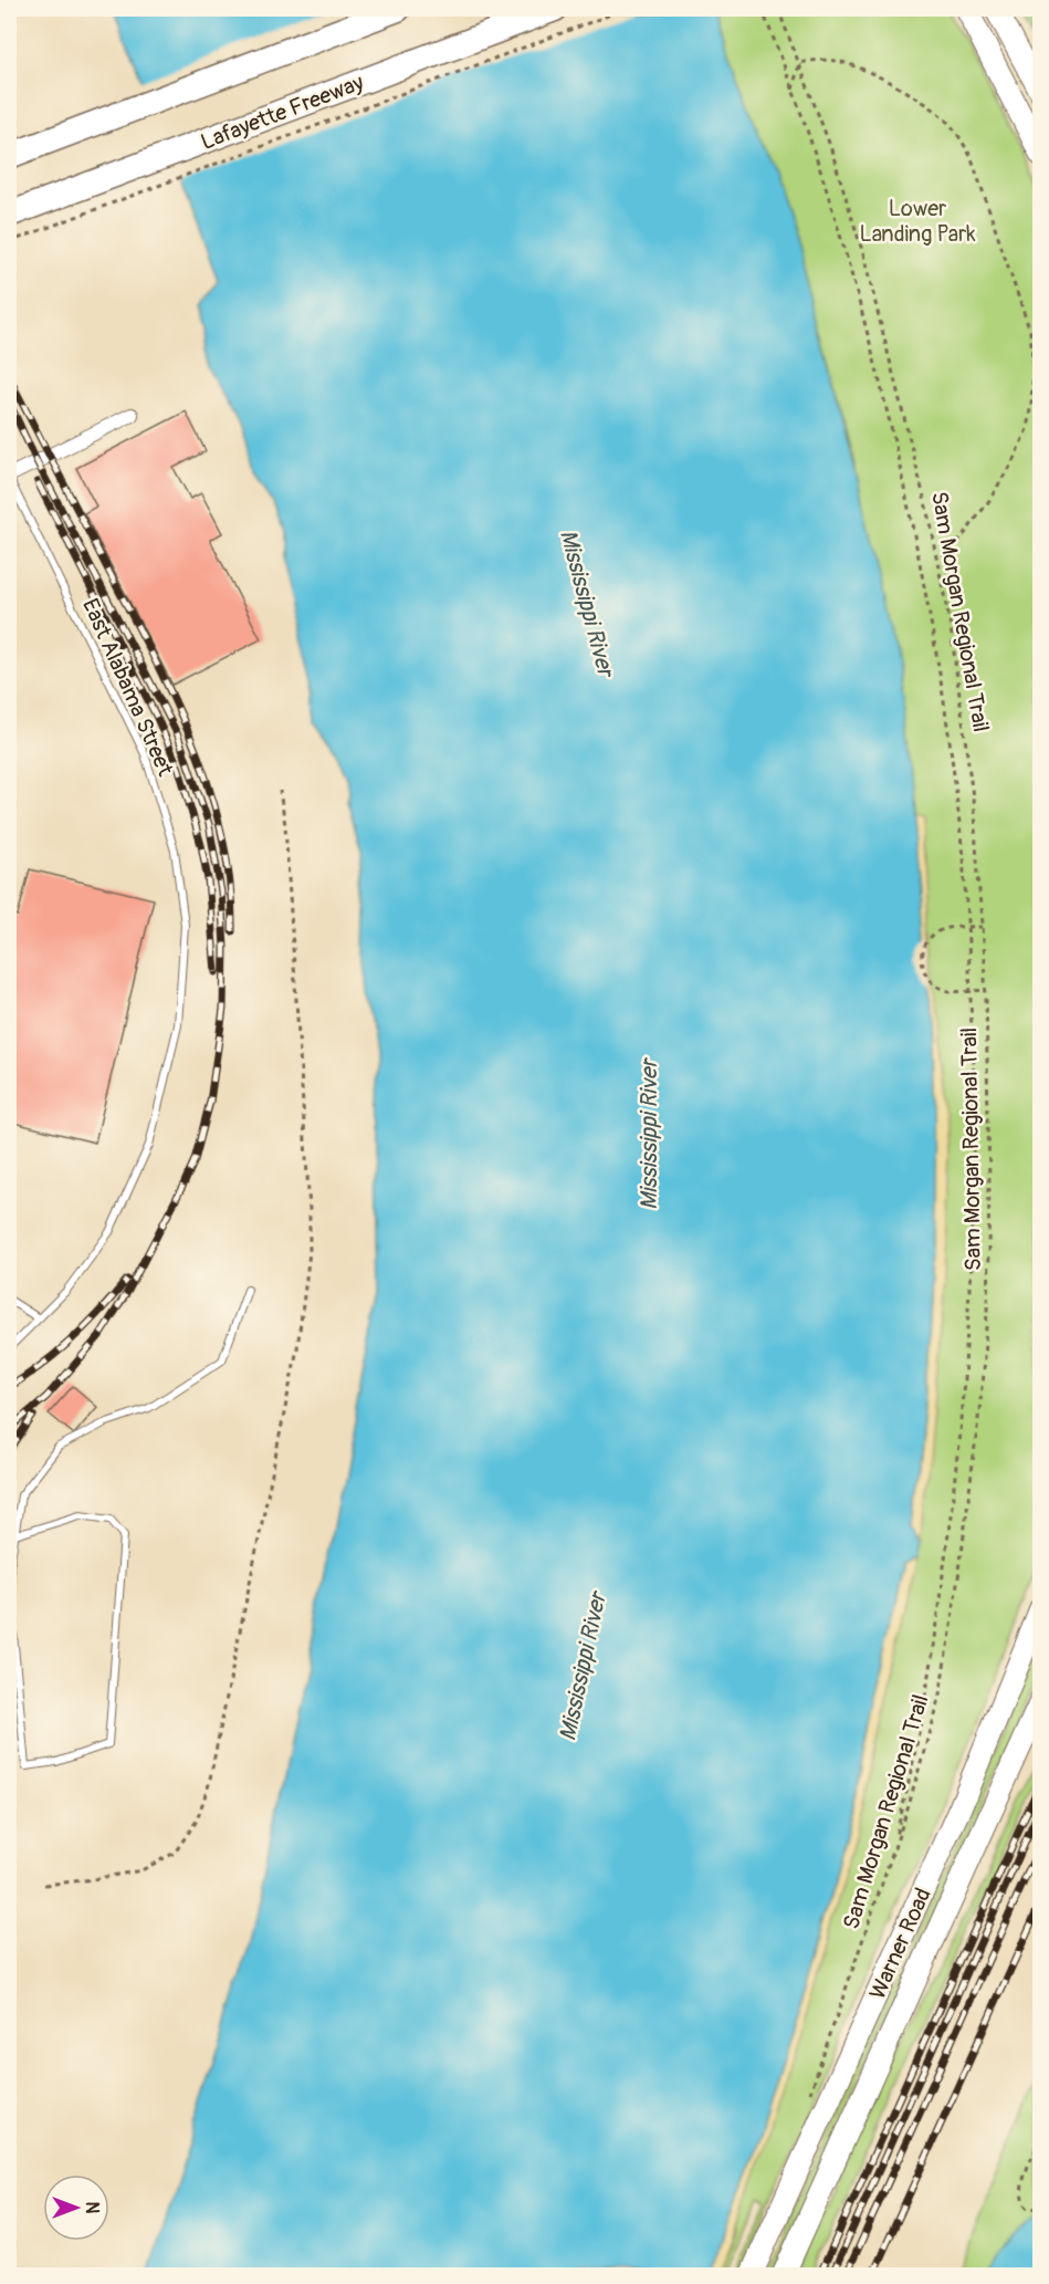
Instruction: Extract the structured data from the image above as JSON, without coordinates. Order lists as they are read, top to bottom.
{
  "streets": {
    "highway": ["Lafayette Freeway", "Warner Road"],
    "lane": ["East Alabama Street"],
    "path": ["Sam Morgan Regional Trail"]
  },
  "water": ["Mississippi River"],
  "parks": ["Lower Landing Park"],
  "north": "right"
}
